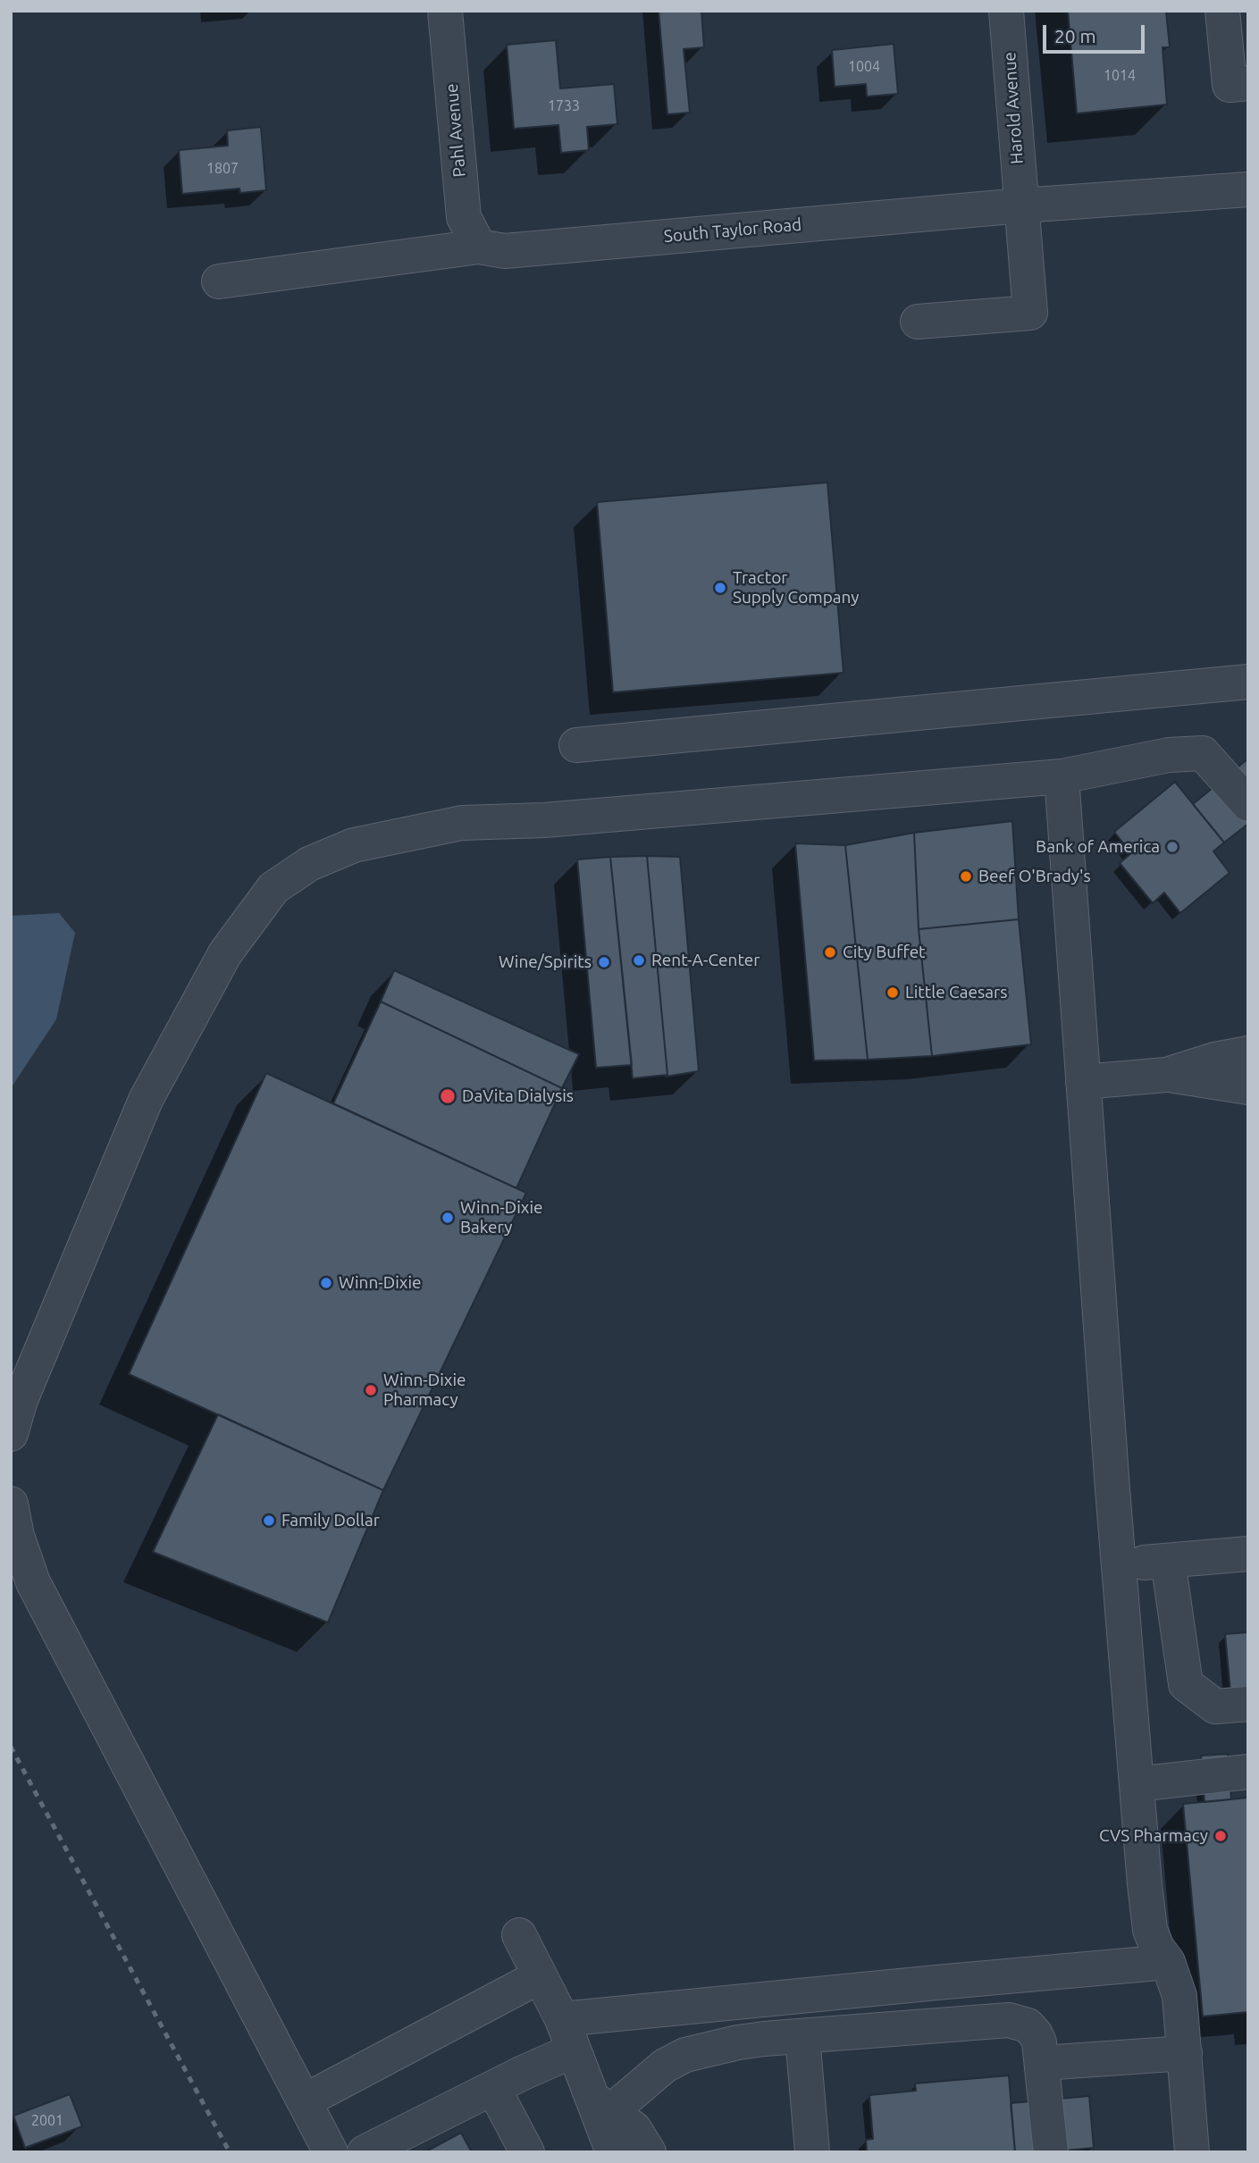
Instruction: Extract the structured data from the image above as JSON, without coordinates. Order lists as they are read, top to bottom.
{
  "streets": {
    "street": ["Harold Avenue", "Pahl Avenue", "South Taylor Road"]
  },
  "crossings": [
    ["Harold Avenue", "South Taylor Road"],
    ["Pahl Avenue", "South Taylor Road"]
  ],
  "places": [
    "Tractor Supply Company",
    "Bank of America",
    "Beef O'Brady's",
    "City Buffet",
    "Rent-A-Center",
    "Wine/Spirits",
    "Little Caesars",
    "DaVita Dialysis",
    "Winn-Dixie Bakery",
    "Winn-Dixie",
    "Winn-Dixie Pharmacy",
    "Family Dollar",
    "CVS Pharmacy"
  ],
  "house_numbers": [
    "1004",
    "1014",
    "1733",
    "1807",
    "2001"
  ],
  "scale_bar": "20 m"
}
